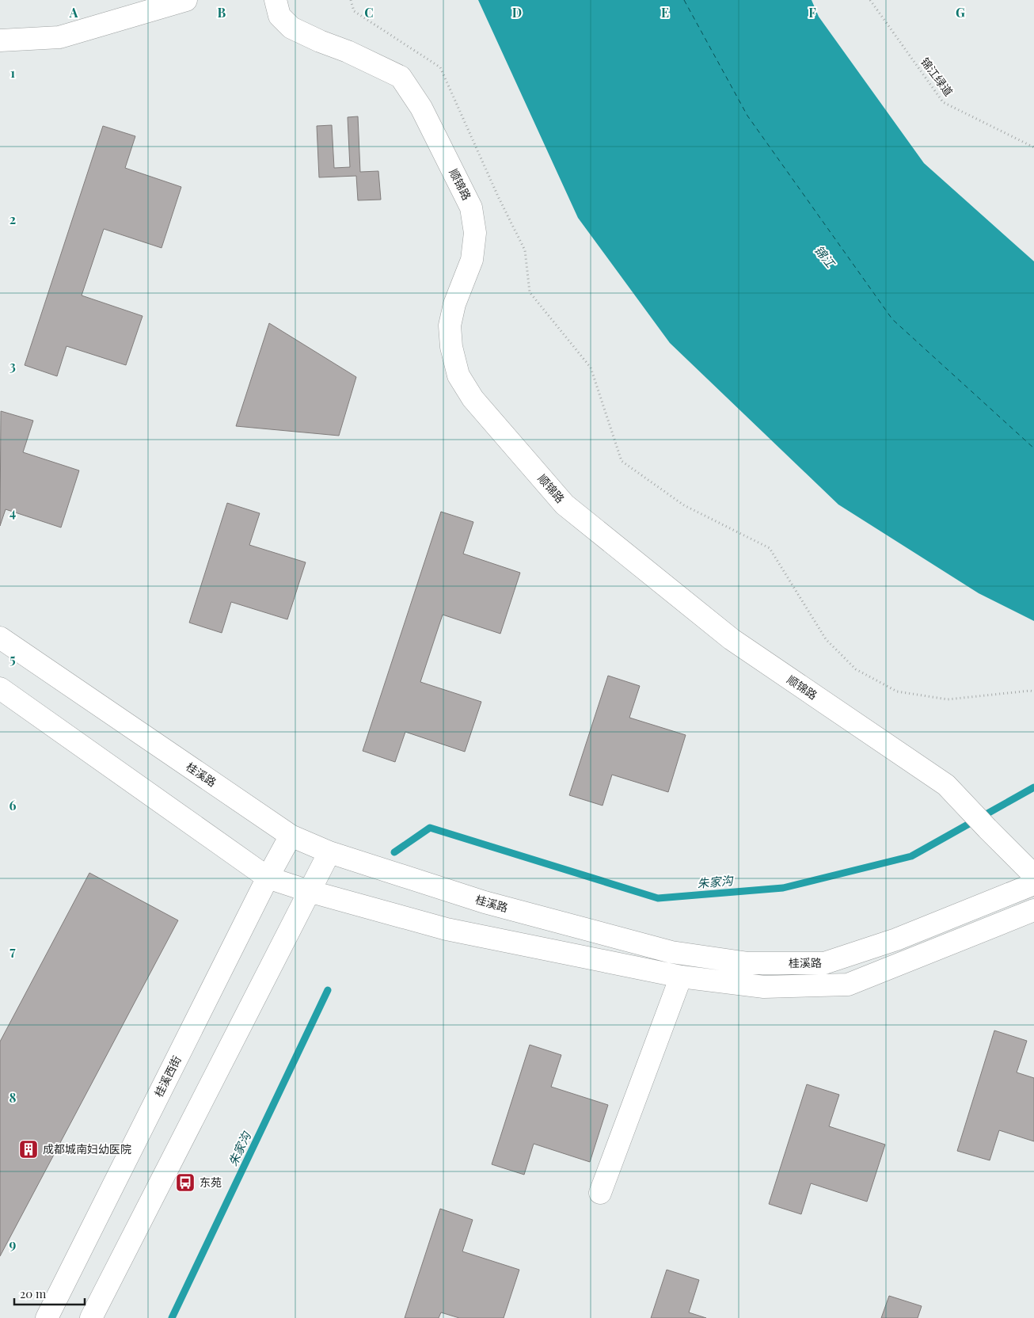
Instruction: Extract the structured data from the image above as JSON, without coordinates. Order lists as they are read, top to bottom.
{
  "streets": {
    "street": ["顺锦路", "桂溪路", "桂溪西街"],
    "path": ["锦江绿道"]
  },
  "crossings": [
    ["桂溪路", "桂溪西街"]
  ],
  "water": ["锦江", "朱家沟"],
  "places": {
    "building": ["成都城南妇幼医院"],
    "bus stop": ["东苑"]
  },
  "scale_bar": "20 m",
  "grid": {
    "columns": [
      "A",
      "B",
      "C",
      "D",
      "E",
      "F",
      "G"
    ],
    "rows": [
      "1",
      "2",
      "3",
      "4",
      "5",
      "6",
      "7",
      "8",
      "9"
    ]
  }
}
